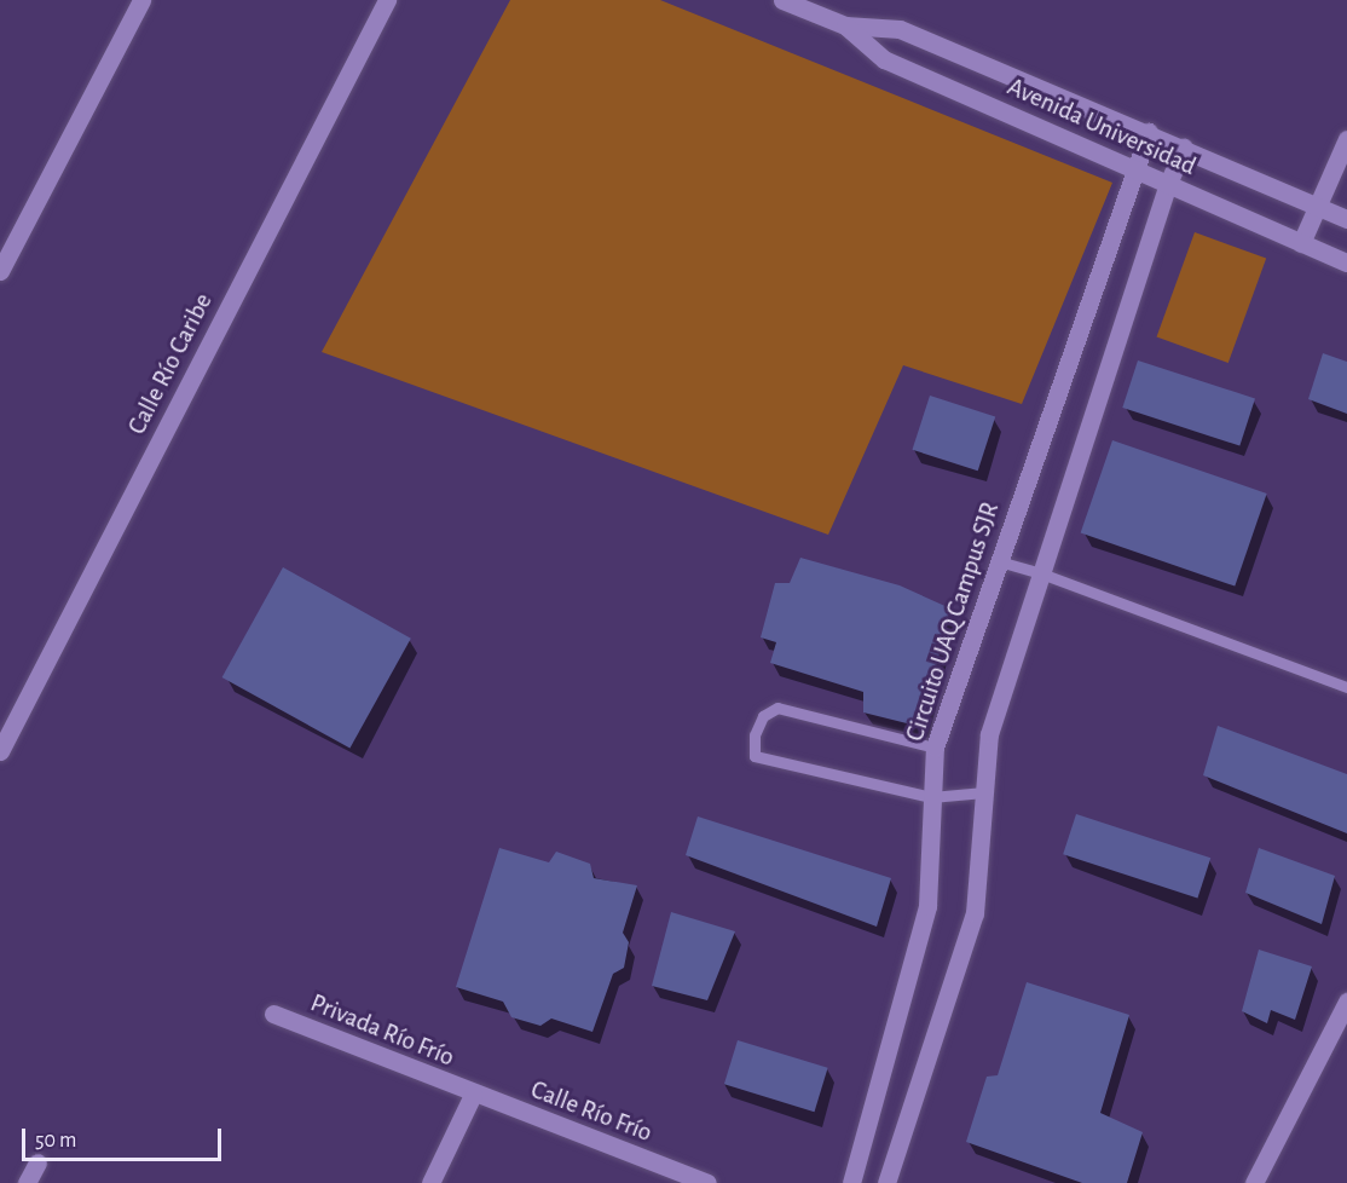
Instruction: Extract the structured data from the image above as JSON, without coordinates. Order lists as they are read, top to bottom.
{
  "streets": {
    "street": [
      "Avenida Universidad",
      "Calle Río Caribe",
      "Circuito UAQ Campus SJR",
      "Privada Río Frío",
      "Calle Río Frío"
    ]
  },
  "crossings": [
    ["Avenida Universidad", "Circuito UAQ Campus SJR"],
    ["Privada Río Frío", "Calle Río Frío"]
  ],
  "scale_bar": "50 m"
}
